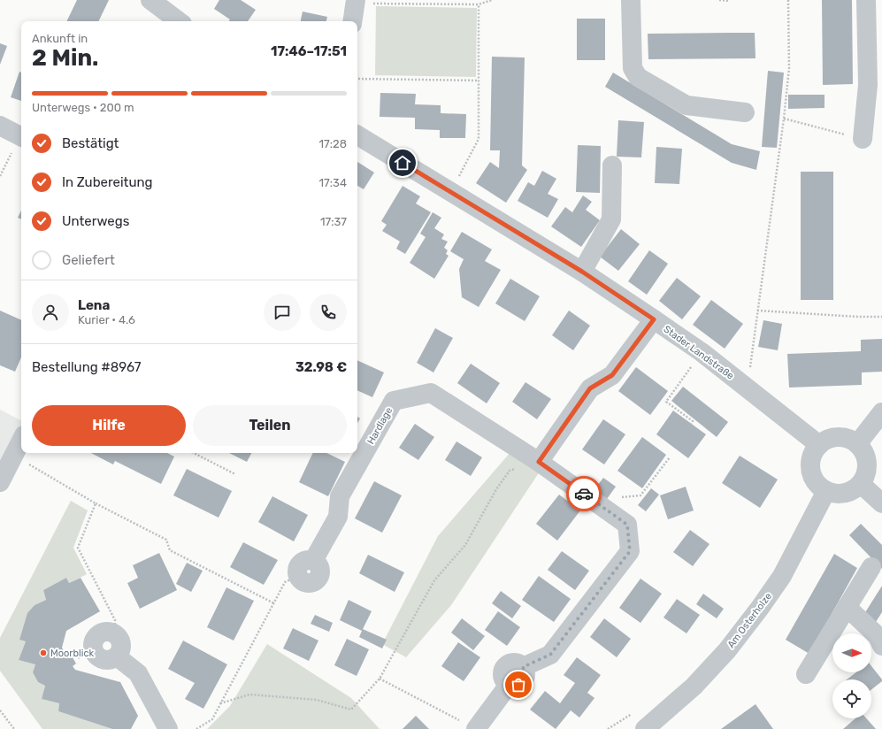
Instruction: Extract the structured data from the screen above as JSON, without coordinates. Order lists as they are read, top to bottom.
{
  "streets": {
    "street": ["Stader Landstraße", "Hardlage", "Am Osterholze"]
  },
  "crossings": [
    ["Stader Landstraße", "Am Osterholze"]
  ],
  "places": ["Moorblick"],
  "north": "right",
  "page": {
    "heading": ["2 Min.", "Ankunft in", "17:46–17:51"],
    "panel": [
      "Lena",
      "Kurier · 4.6",
      "Bestellung #8967",
      "32.98 €"
    ],
    "bar": "Unterwegs · 200 m",
    "list": [
      ["Bestätigt", "17:28"],
      ["In Zubereitung", "17:34"],
      ["Unterwegs", "17:37"],
      "Geliefert"
    ],
    "buttons": ["Hilfe", "Teilen"]
  }
}
